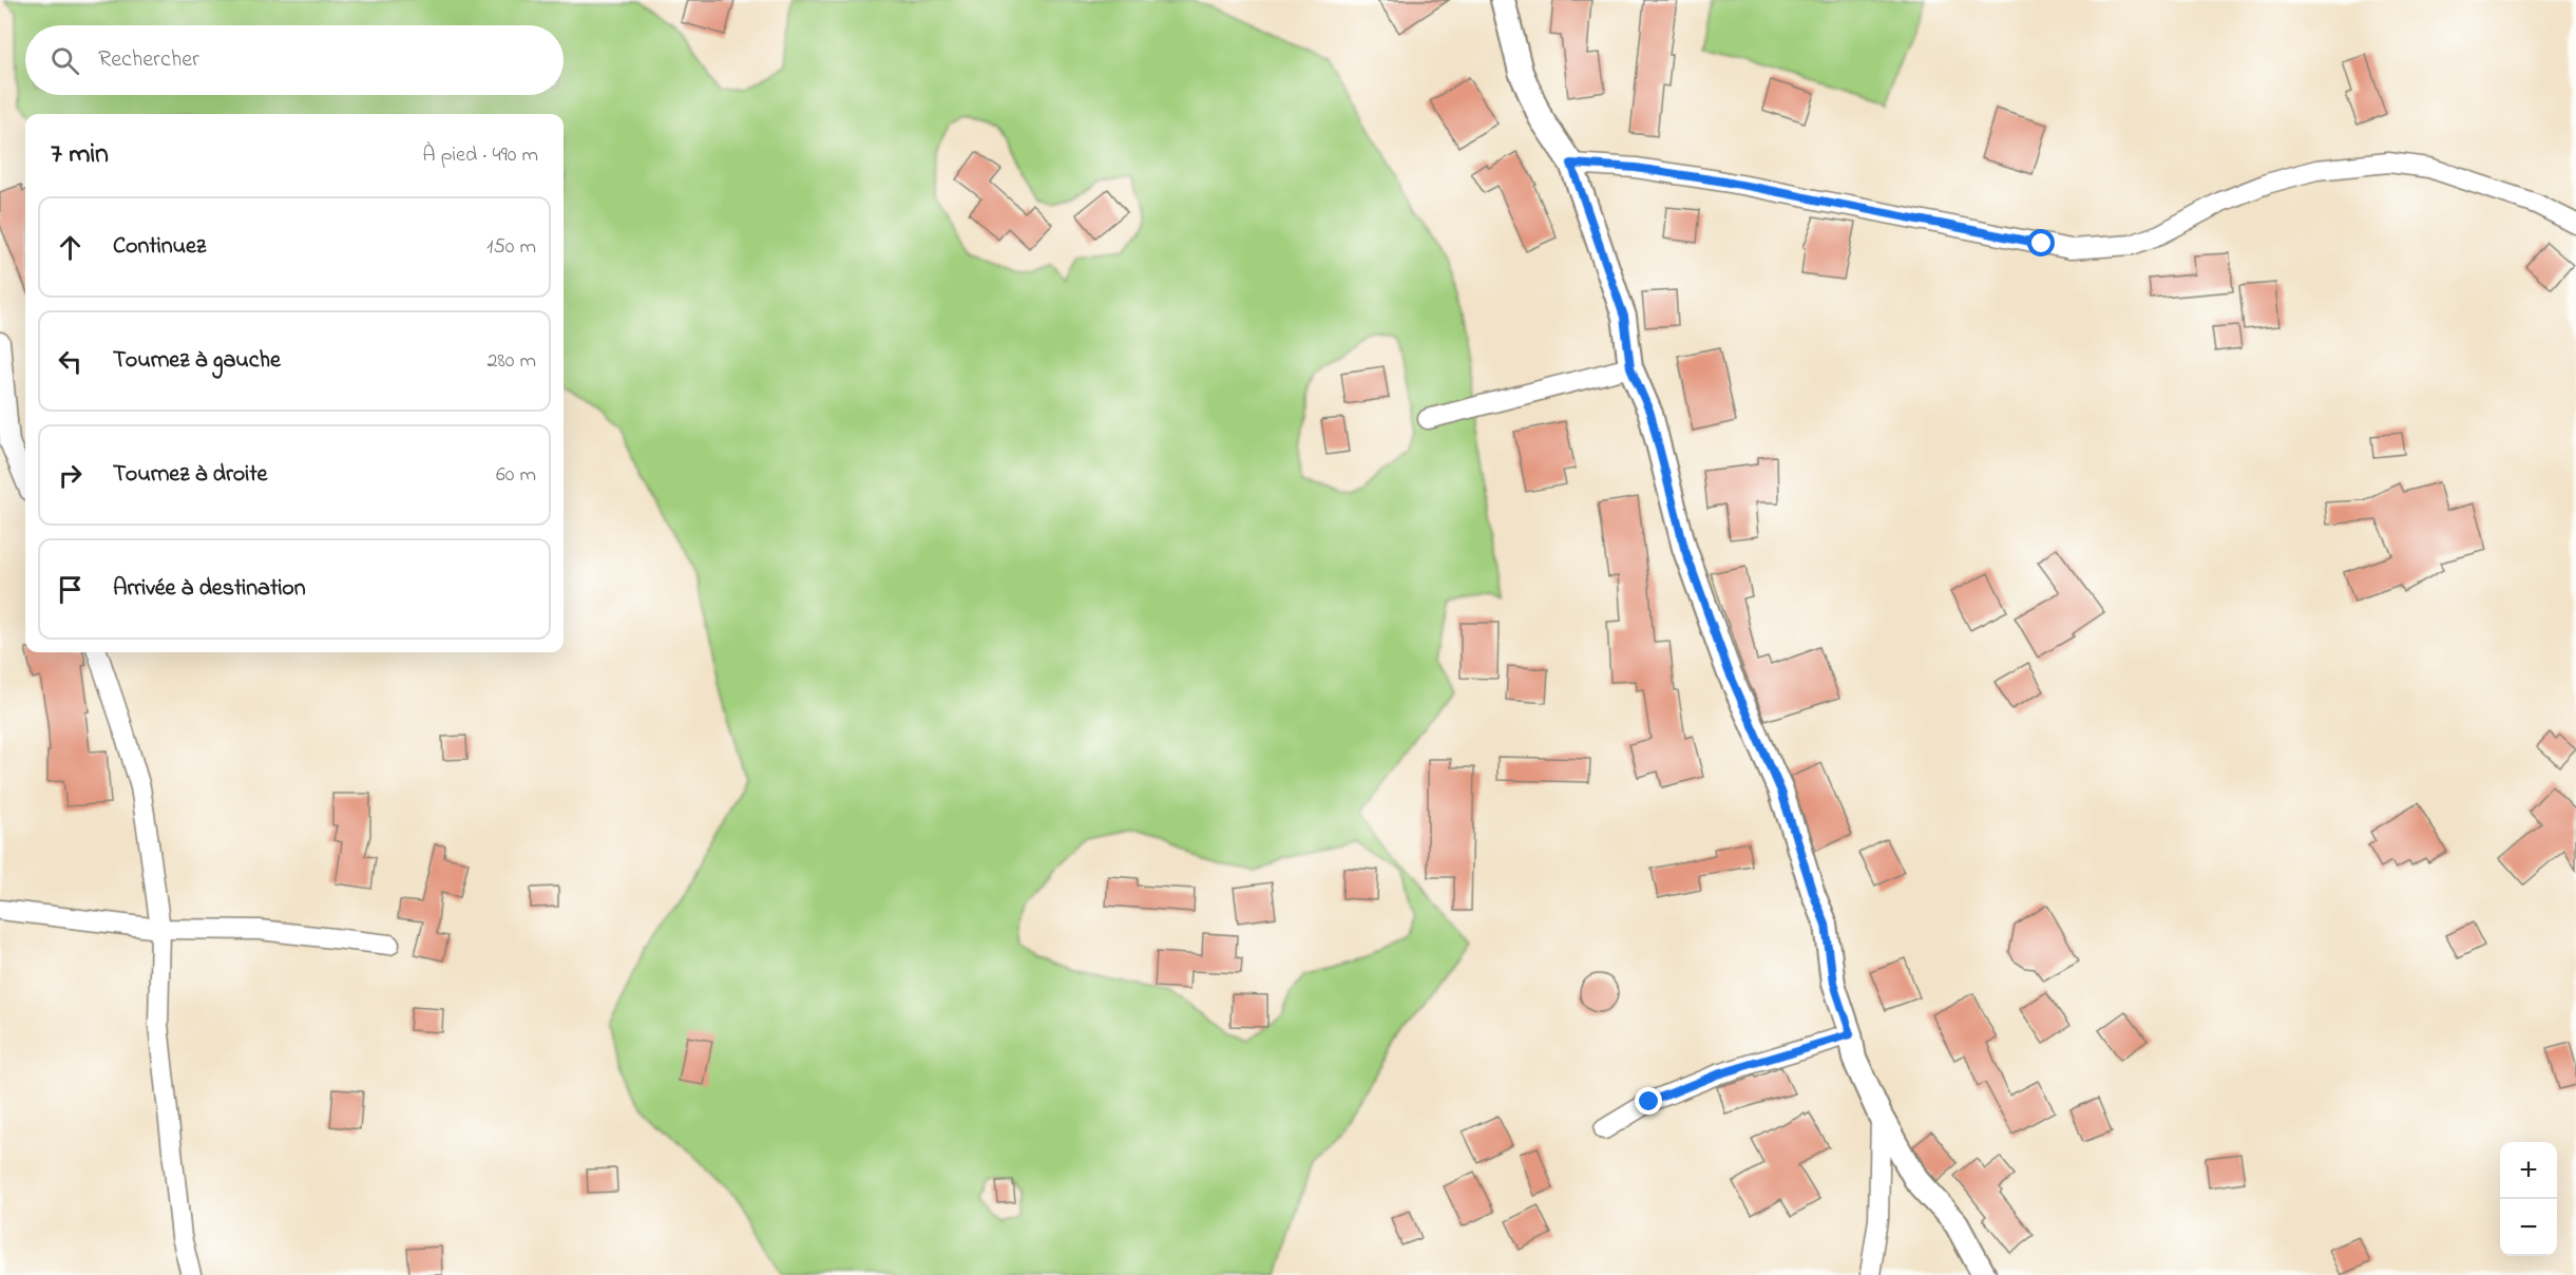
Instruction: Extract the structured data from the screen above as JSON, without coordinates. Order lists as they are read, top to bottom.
{
  "page": {
    "search": "Rechercher",
    "heading": ["7 min", "À pied · 490 m"],
    "list": [
      ["Continuez", "150 m"],
      ["Tournez à gauche", "280 m"],
      ["Tournez à droite", "60 m"],
      "Arrivée à destination"
    ],
    "map_buttons": ["+", "−"]
  }
}
